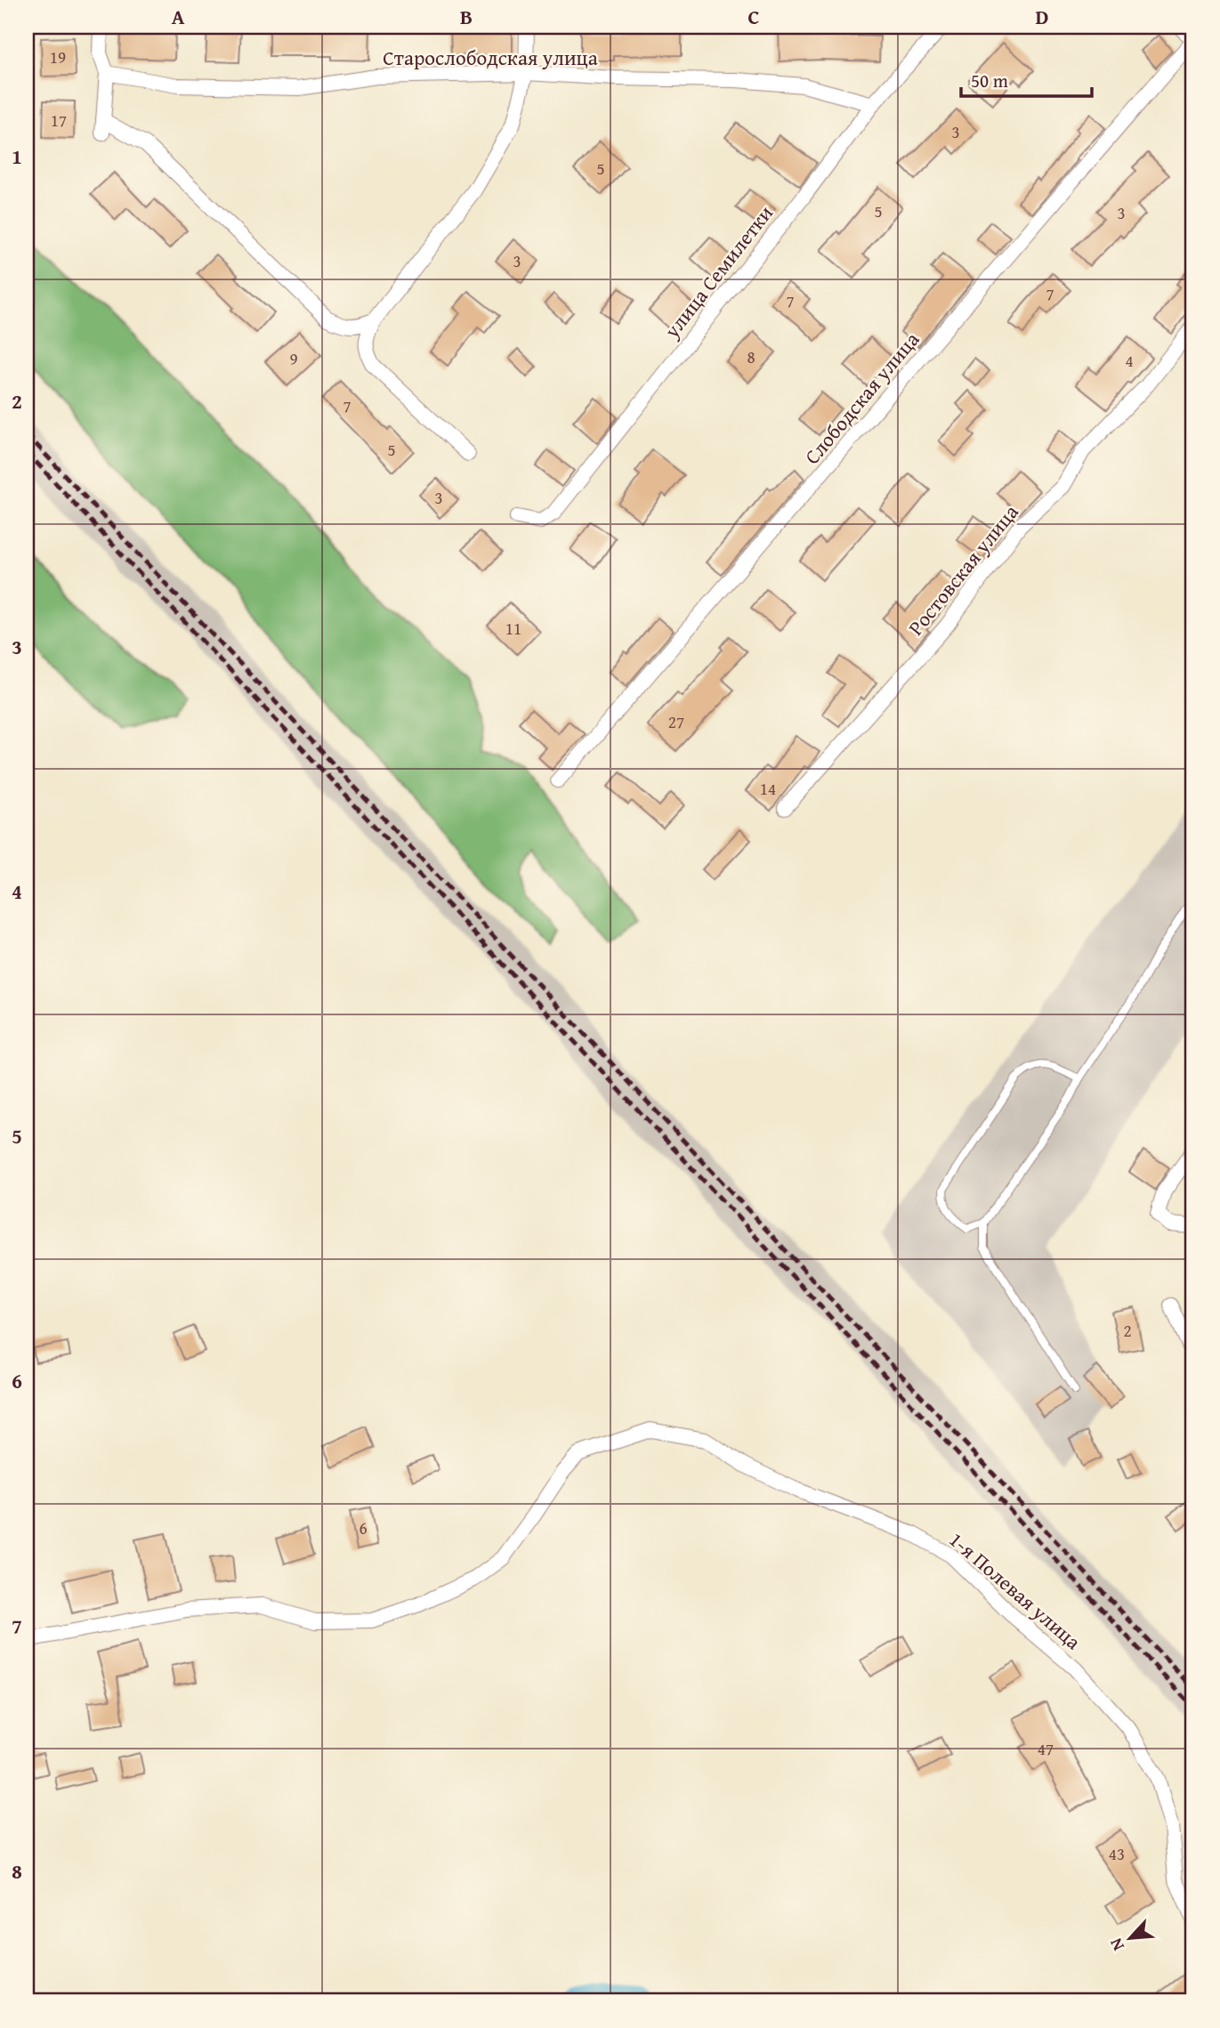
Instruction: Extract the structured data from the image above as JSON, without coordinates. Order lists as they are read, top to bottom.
{
  "streets": {
    "street": [
      "Старослободская улица",
      "улица Семилетки",
      "Слободская улица",
      "Ростовская улица",
      "1-я Полевая улица"
    ]
  },
  "crossings": [
    ["Старослободская улица", "улица Семилетки"]
  ],
  "house_numbers": [
    "19",
    "17",
    "3",
    "5",
    "5",
    "3",
    "3",
    "7",
    "7",
    "8",
    "9",
    "4",
    "7",
    "5",
    "3",
    "11",
    "27",
    "14",
    "2",
    "6",
    "47",
    "43"
  ],
  "scale_bar": "50 m",
  "north": "bottom left",
  "grid": {
    "columns": [
      "A",
      "B",
      "C",
      "D"
    ],
    "rows": [
      "1",
      "2",
      "3",
      "4",
      "5",
      "6",
      "7",
      "8"
    ]
  }
}
